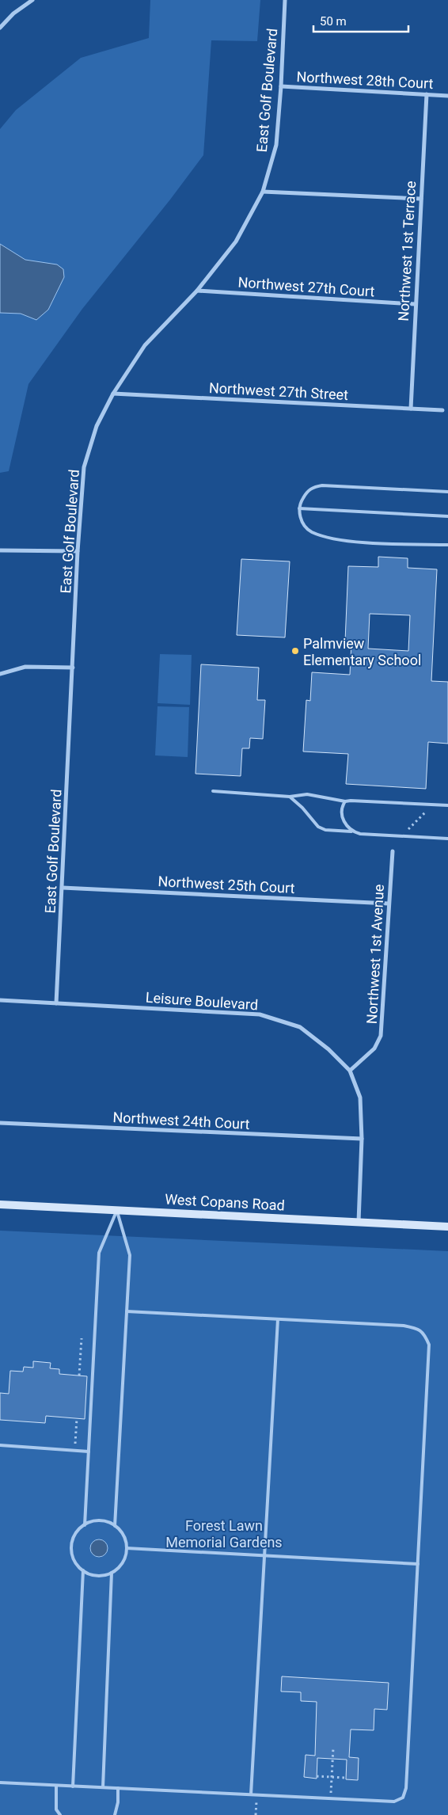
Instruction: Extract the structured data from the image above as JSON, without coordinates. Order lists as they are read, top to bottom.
{
  "streets": {
    "main road": ["West Copans Road"],
    "street": [
      "Northwest 28th Court",
      "East Golf Boulevard",
      "Northwest 1st Terrace",
      "Northwest 27th Court",
      "Northwest 27th Street",
      "Northwest 25th Court",
      "Northwest 1st Avenue",
      "Leisure Boulevard",
      "Northwest 24th Court"
    ]
  },
  "crossings": [
    ["Northwest 28th Court", "East Golf Boulevard"],
    ["Northwest 28th Court", "Northwest 1st Terrace"],
    ["East Golf Boulevard", "Northwest 27th Court"],
    ["East Golf Boulevard", "Northwest 27th Street"],
    ["East Golf Boulevard", "Northwest 25th Court"],
    ["East Golf Boulevard", "Leisure Boulevard"],
    ["Northwest 1st Terrace", "Northwest 27th Court"],
    ["Northwest 1st Terrace", "Northwest 27th Street"],
    ["Northwest 25th Court", "Northwest 1st Avenue"],
    ["Northwest 1st Avenue", "Leisure Boulevard"],
    ["Leisure Boulevard", "Northwest 24th Court"],
    ["Leisure Boulevard", "West Copans Road"]
  ],
  "parks": ["Forest Lawn Memorial Gardens"],
  "places": ["Palmview Elementary School"],
  "scale_bar": "50 m"
}
